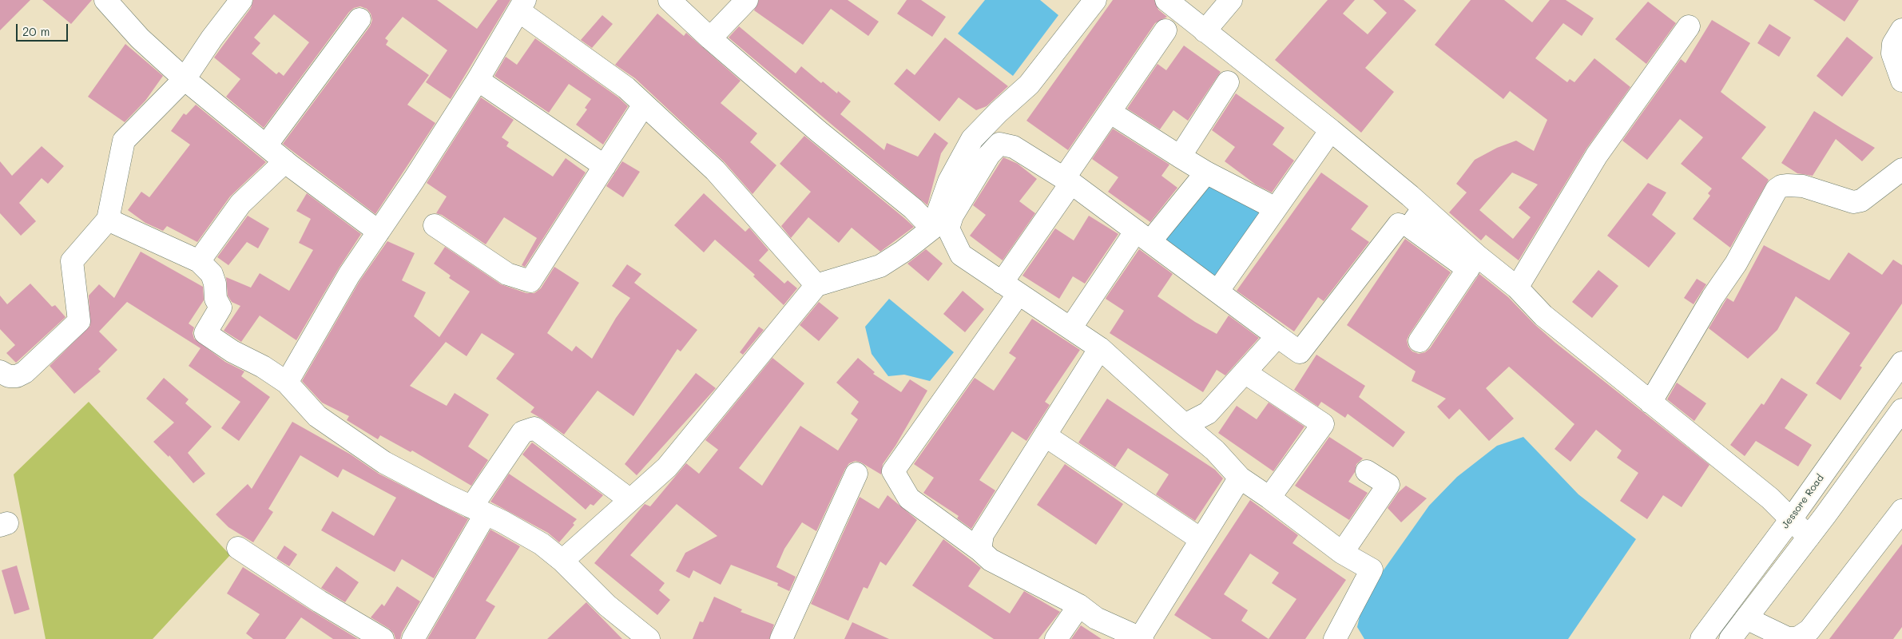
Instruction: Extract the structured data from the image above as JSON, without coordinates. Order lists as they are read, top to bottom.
{
  "streets": {
    "street": ["Jessore Road"]
  },
  "scale_bar": "20 m"
}
